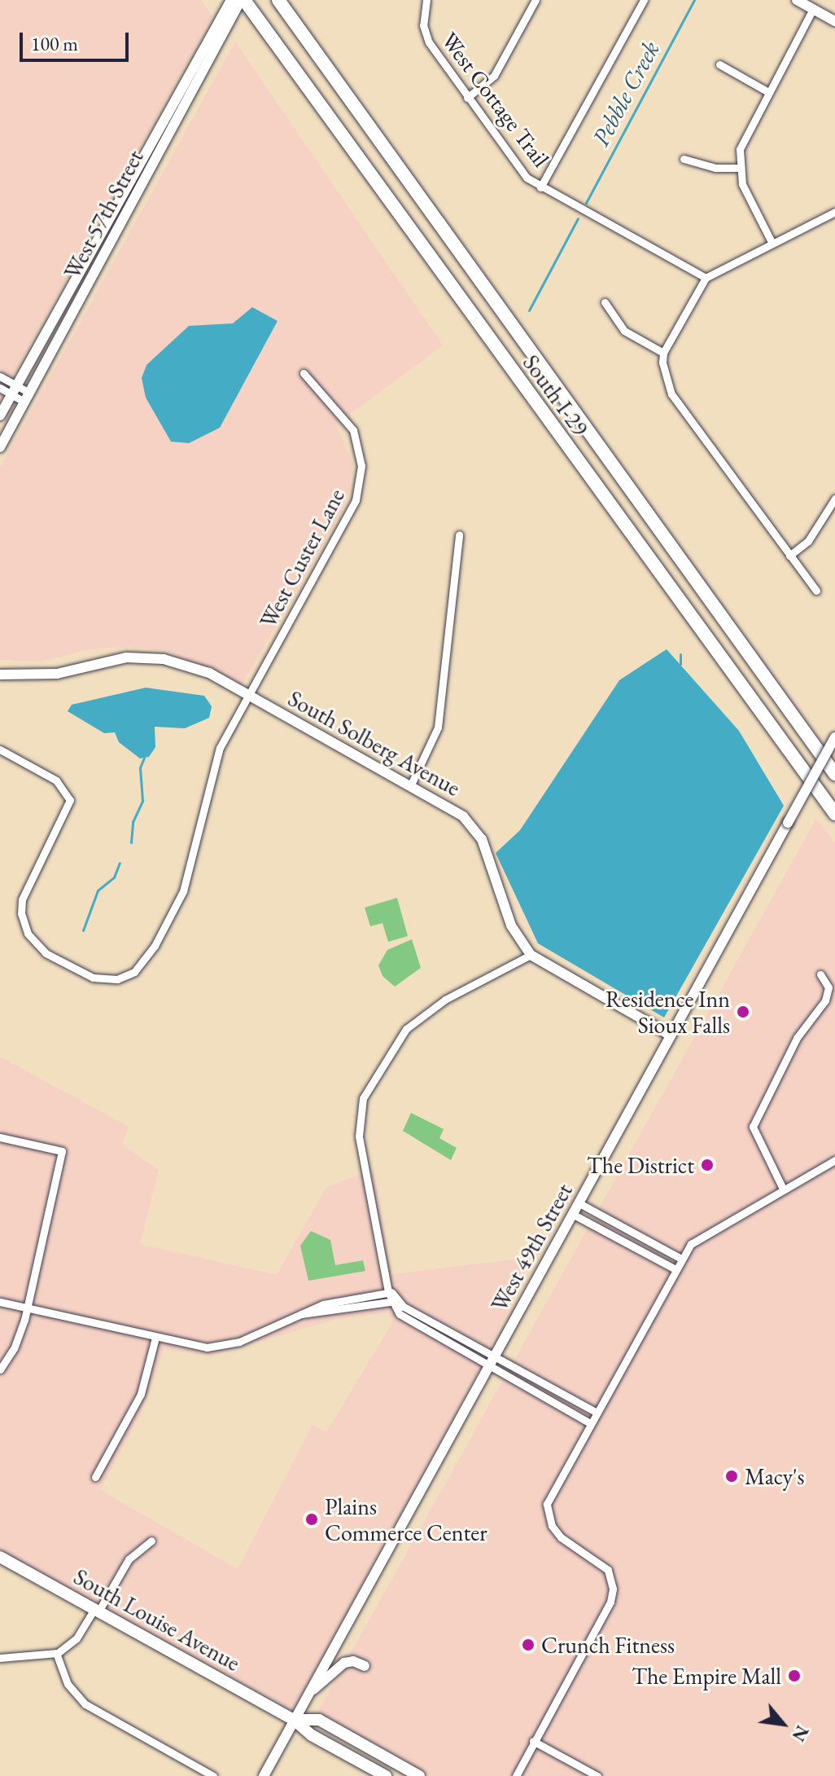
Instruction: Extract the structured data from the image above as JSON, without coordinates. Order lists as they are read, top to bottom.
{
  "streets": {
    "highway": ["South I-29"],
    "main road": [
      "West 57th Street",
      "South Solberg Avenue",
      "West 49th Street",
      "South Louise Avenue"
    ],
    "street": ["West Cottage Trail", "West Custer Lane"]
  },
  "crossings": [
    ["West 57th Street", "South I-29"],
    ["West Custer Lane", "South Solberg Avenue"],
    ["South Solberg Avenue", "West 49th Street"],
    ["West 49th Street", "South Louise Avenue"]
  ],
  "water": ["Pebble Creek"],
  "places": [
    "Residence Inn Sioux Falls",
    "The District",
    "Macy's",
    "Plains Commerce Center",
    "Crunch Fitness",
    "The Empire Mall"
  ],
  "scale_bar": "100 m",
  "north": "bottom right"
}
